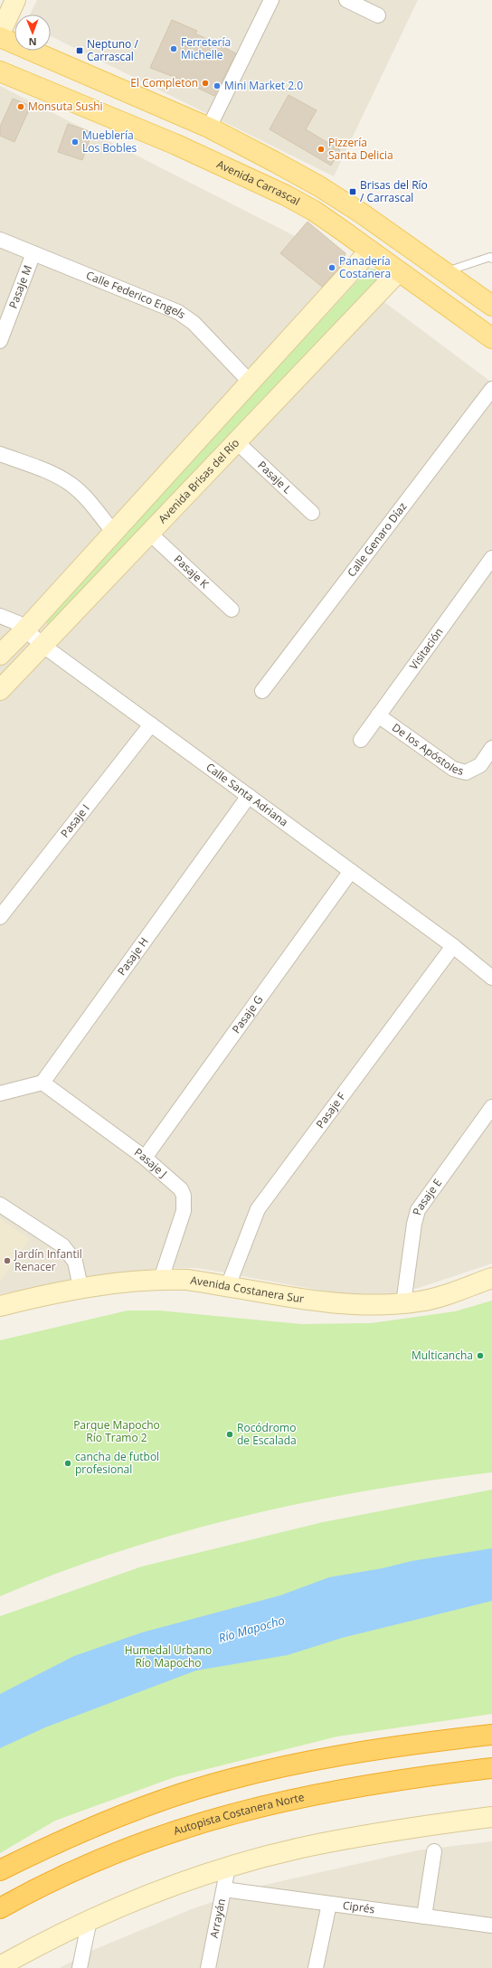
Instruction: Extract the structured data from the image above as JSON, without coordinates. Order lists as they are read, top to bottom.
{
  "streets": {
    "highway": ["Autopista Costanera Norte"],
    "main road": ["Avenida Carrascal"],
    "street": [
      "Pasaje M",
      "Calle Federico Engels",
      "Pasaje L",
      "Avenida Brisas del Río",
      "Calle Genaro Díaz",
      "Pasaje K",
      "Visitación",
      "De los Apóstoles",
      "Calle Santa Adriana",
      "Pasaje I",
      "Pasaje H",
      "Pasaje G",
      "Pasaje F",
      "Pasaje J",
      "Pasaje E",
      "Avenida Costanera Sur",
      "Ciprés",
      "Arrayán"
    ]
  },
  "crossings": [
    ["Avenida Carrascal", "Avenida Brisas del Río"],
    ["Pasaje M", "Calle Federico Engels"],
    ["Pasaje L", "Avenida Brisas del Río"],
    ["Avenida Brisas del Río", "Pasaje K"],
    ["Avenida Brisas del Río", "Calle Santa Adriana"],
    ["Visitación", "De los Apóstoles"],
    ["Calle Santa Adriana", "Pasaje I"],
    ["Calle Santa Adriana", "Pasaje H"],
    ["Calle Santa Adriana", "Pasaje G"],
    ["Calle Santa Adriana", "Pasaje F"],
    ["Pasaje H", "Pasaje J"],
    ["Pasaje G", "Pasaje J"],
    ["Pasaje F", "Avenida Costanera Sur"],
    ["Pasaje J", "Avenida Costanera Sur"],
    ["Pasaje E", "Avenida Costanera Sur"],
    ["Ciprés", "Arrayán"]
  ],
  "water": ["Río Mapocho"],
  "parks": ["Parque Mapocho Río Tramo 2", "Humedal Urbano Río Mapocho"],
  "places": {
    "other": [
      "Ferretería Michelle",
      "El Completon",
      "Mini Market 2.0",
      "Monsuta Sushi",
      "Mueblería Los Bobles",
      "Pizzería Santa Delicia",
      "Panadería Costanera",
      "Jardín Infantil Renacer",
      "Multicancha",
      "Rocódromo de Escalada",
      "cancha de futbol profesional"
    ],
    "transit": ["Neptuno / Carrascal", "Brisas del Río / Carrascal"]
  },
  "north": "bottom"
}
